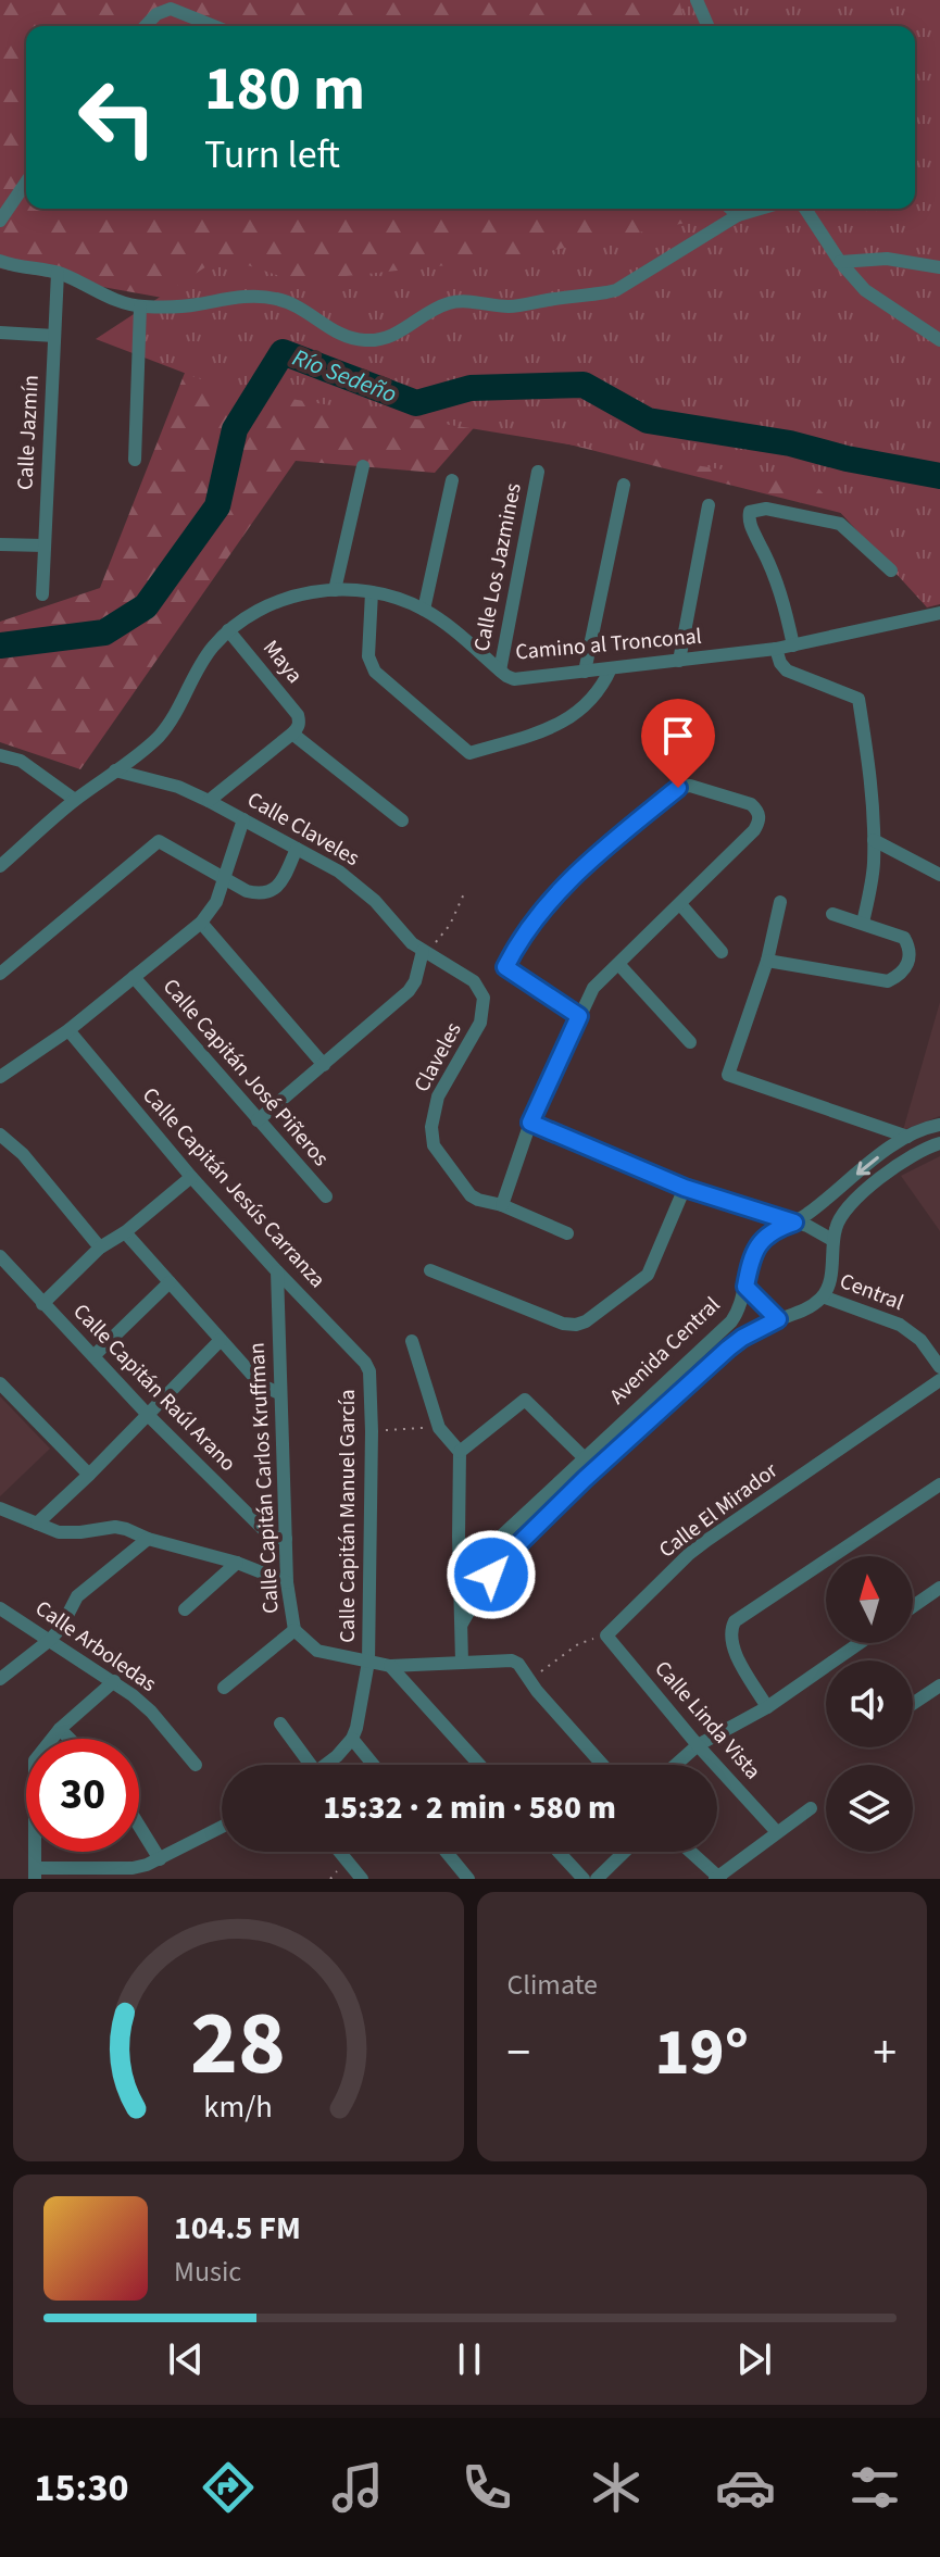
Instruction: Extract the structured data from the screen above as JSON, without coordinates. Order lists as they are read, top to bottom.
{
  "streets": {
    "street": [
      "Calle Jazmín",
      "Calle Los Jazmines",
      "Camino al Tronconal",
      "Maya",
      "Calle Claveles",
      "Claveles",
      "Calle Capitán José Piñeros",
      "Calle Capitán Jesús Carranza",
      "Central",
      "Avenida Central",
      "Calle Capitán Raúl Arano",
      "Calle Capitán Carlos Kruffman",
      "Calle El Mirador",
      "Calle Capitán Manuel García",
      "Calle Arboledas",
      "Calle Linda Vista"
    ]
  },
  "crossings": [
    ["Calle Los Jazmines", "Camino al Tronconal"],
    ["Camino al Tronconal", "Maya"],
    ["Camino al Tronconal", "Calle Claveles"],
    ["Calle Claveles", "Claveles"],
    ["Calle Capitán Jesús Carranza", "Calle Capitán Carlos Kruffman"],
    ["Calle Capitán Jesús Carranza", "Calle Capitán Manuel García"],
    ["Central", "Avenida Central"],
    ["Calle Capitán Raúl Arano", "Calle Capitán Carlos Kruffman"],
    ["Calle El Mirador", "Calle Linda Vista"]
  ],
  "water": ["Río Sedeño"],
  "north": "top",
  "page": {
    "turn": ["180 m", "Turn left"],
    "limit": "30",
    "trip": "15:32 · 2 min · 580 m",
    "tile": "Climate",
    "heat": ["−", "19°", "+"],
    "song": ["104.5 FM", "Music"],
    "tabs": "15:30",
    "gauge": ["28", "km/h"]
  }
}
